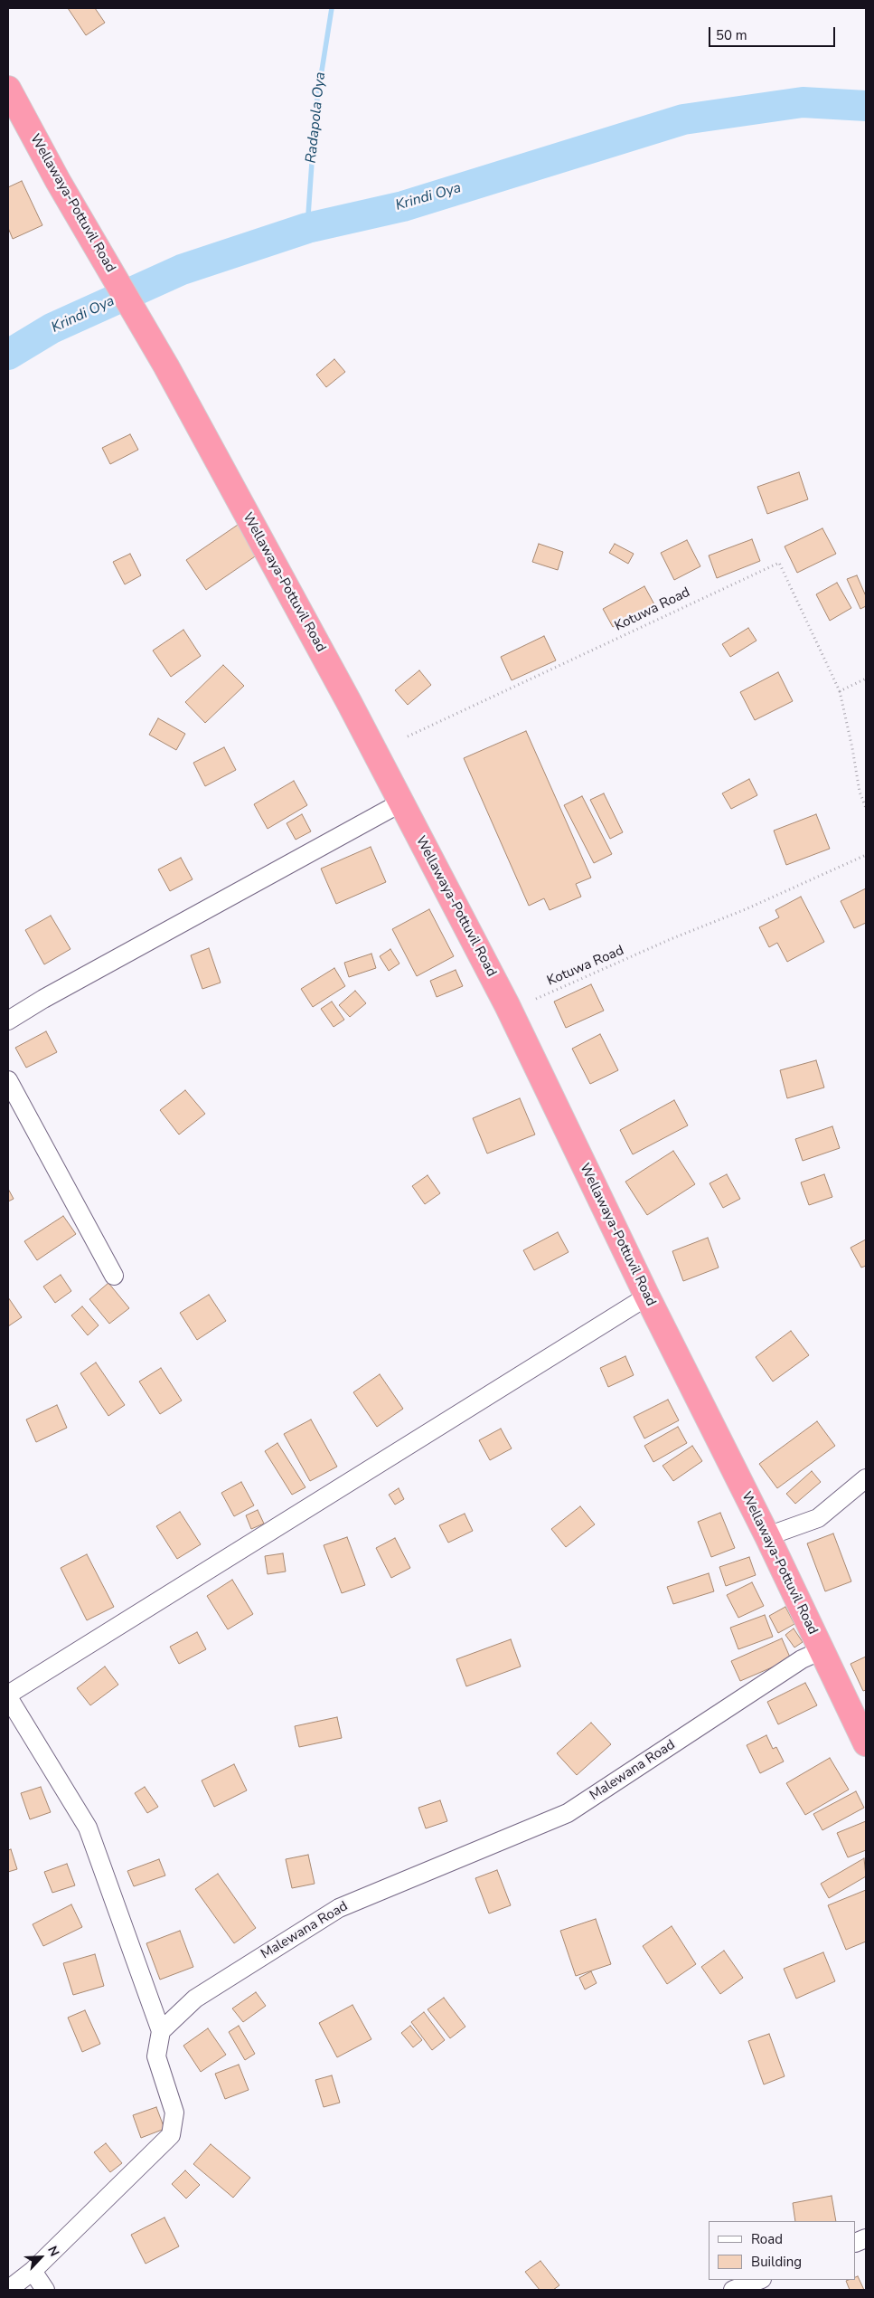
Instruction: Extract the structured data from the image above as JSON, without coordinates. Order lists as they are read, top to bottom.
{
  "streets": {
    "highway": ["Wellawaya-Pottuvil Road"],
    "street": ["Malewana Road"],
    "path": ["Kotuwa Road"]
  },
  "crossings": [
    ["Wellawaya-Pottuvil Road", "Malewana Road"]
  ],
  "water": ["Radapola Oya", "Krindi Oya"],
  "legend": ["Road", "Building"],
  "scale_bar": "50 m",
  "north": "top right"
}
